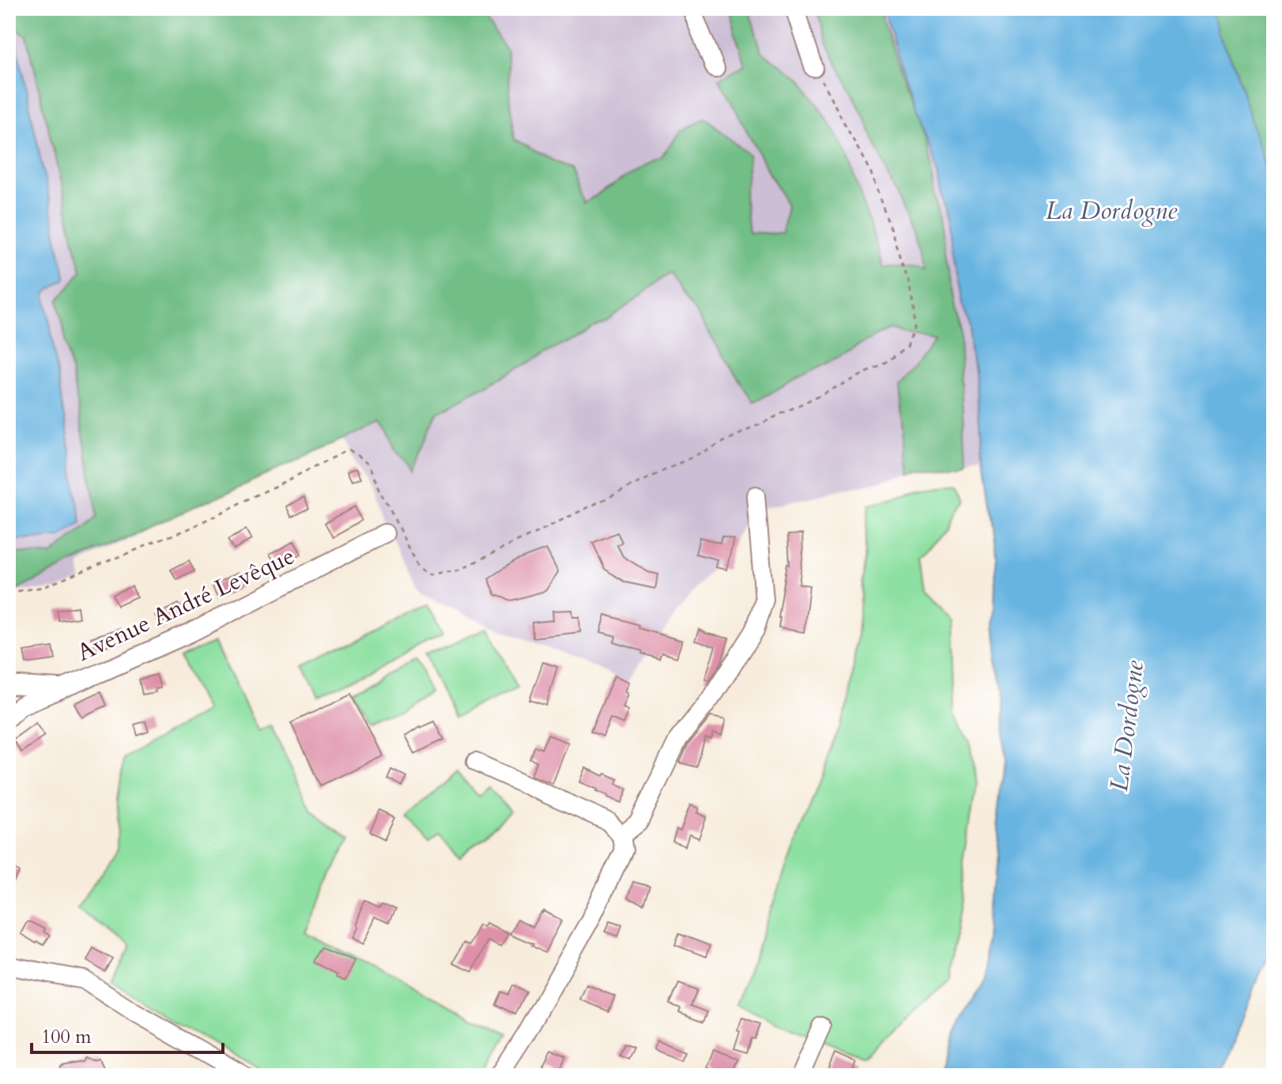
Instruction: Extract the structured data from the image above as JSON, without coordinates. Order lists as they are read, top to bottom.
{
  "streets": {
    "street": ["Avenue André Levêque"]
  },
  "water": ["La Dordogne"],
  "scale_bar": "100 m"
}
